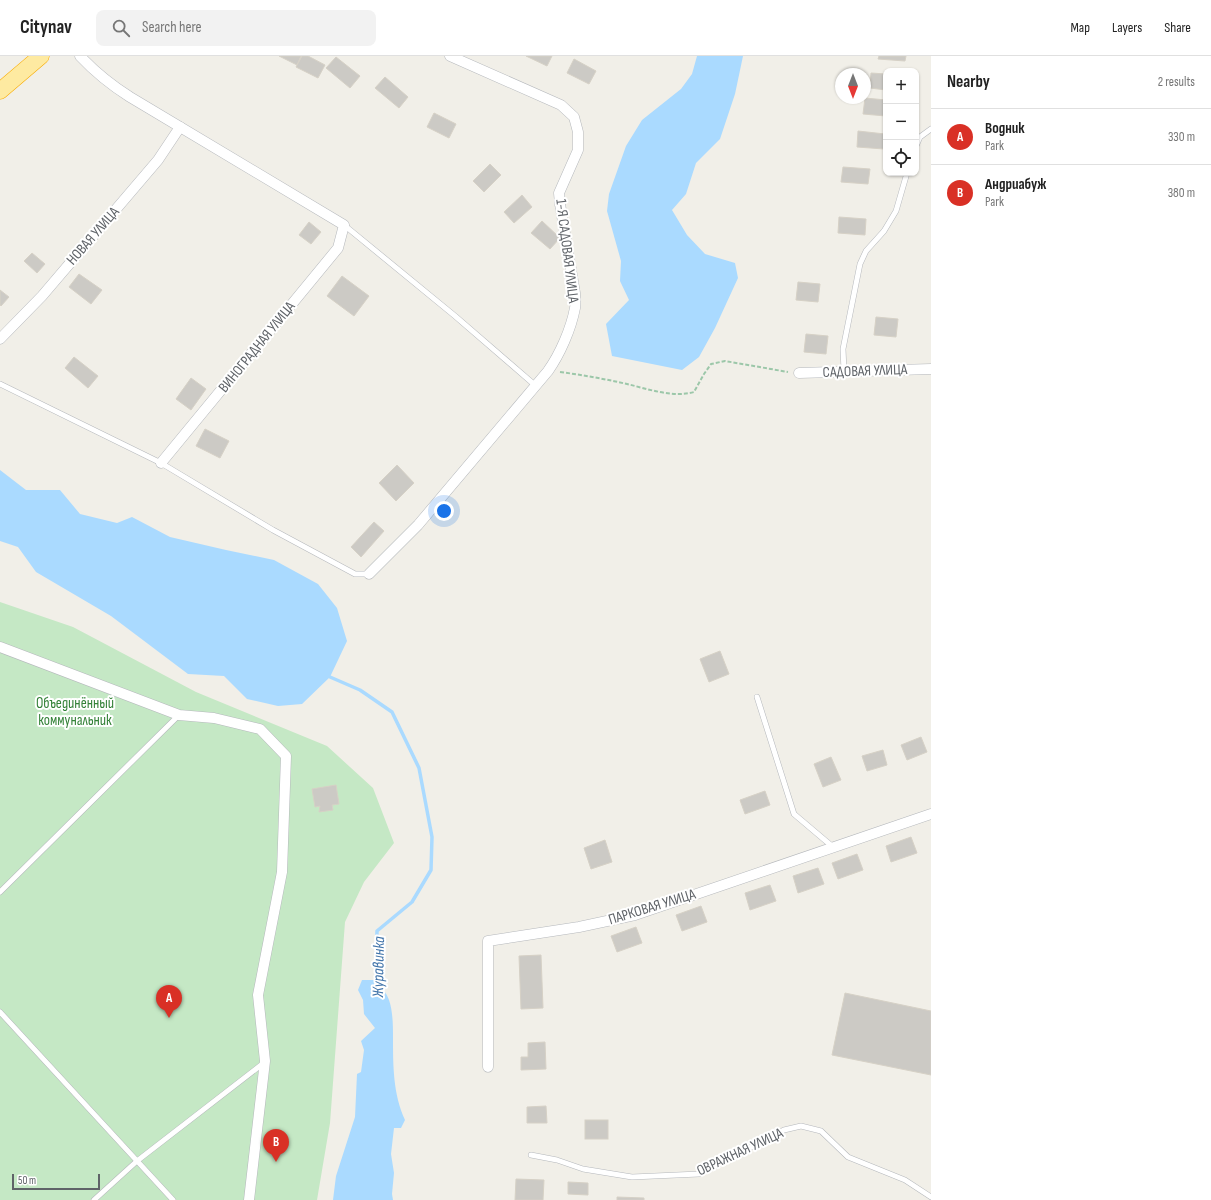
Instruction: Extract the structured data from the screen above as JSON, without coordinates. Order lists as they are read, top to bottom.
{
  "streets": {
    "street": [
      "НОВАЯ УЛИЦА",
      "1-Я САДОВАЯ УЛИЦА",
      "ВИНОГРАДНАЯ УЛИЦА",
      "САДОВАЯ УЛИЦА",
      "ПАРКОВАЯ УЛИЦА"
    ],
    "lane": ["ОВРАЖНАЯ УЛИЦА"]
  },
  "water": ["Журавинка"],
  "parks": ["Объединённый коммунальник"],
  "scale_bar": "50 m",
  "north": "bottom",
  "page": {
    "header": "Citynav",
    "search": "Search here",
    "nav": ["Map", "Layers", "Share"],
    "heading": ["Nearby", "2 results"],
    "map_buttons": ["+", "−"],
    "list": [
      {
        "mark": "A",
        "name": "Водник",
        "note": "Park",
        "value": "330 m"
      },
      {
        "mark": "B",
        "name": "Андриабуж",
        "note": "Park",
        "value": "380 m"
      }
    ],
    "pins": ["A", "B"],
    "scale": "50 m"
  }
}
